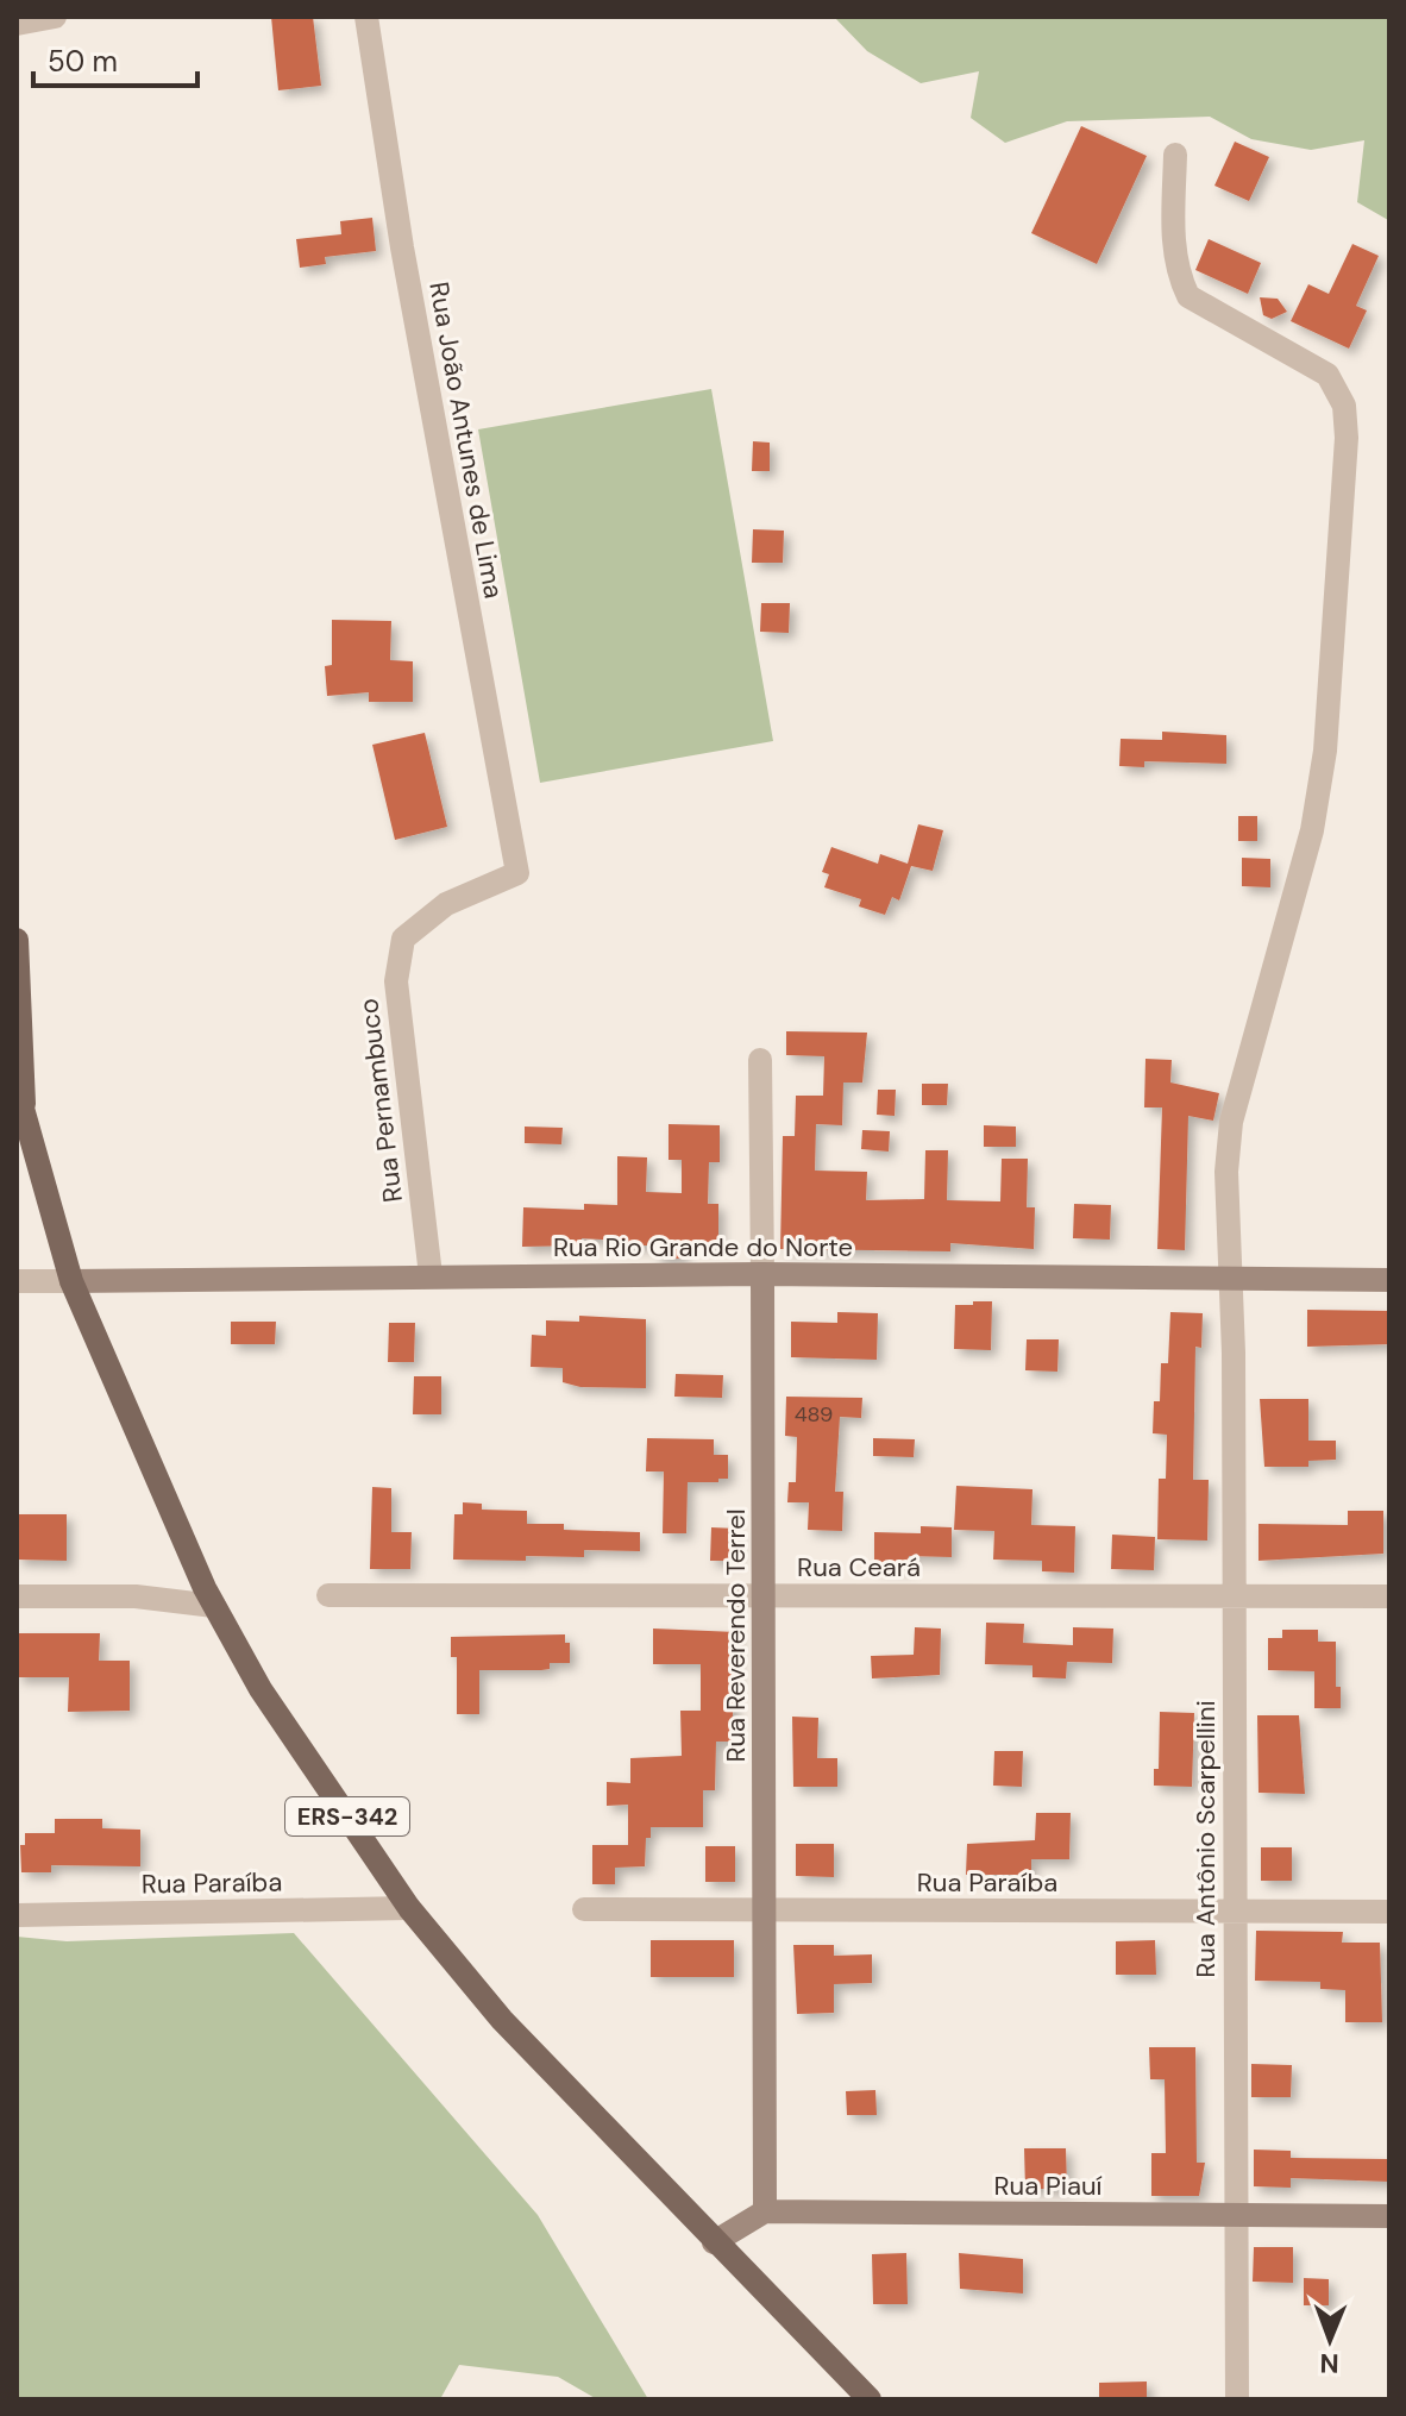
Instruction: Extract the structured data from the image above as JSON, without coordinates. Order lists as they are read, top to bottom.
{
  "streets": {
    "main road": ["ERS-342"],
    "street": [
      "Rua João Antunes de Lima",
      "Rua Pernambuco",
      "Rua Rio Grande do Norte",
      "Rua Ceará",
      "Rua Reverendo Terrel",
      "Rua Antônio Scarpellini",
      "Rua Paraíba",
      "Rua Piauí"
    ]
  },
  "crossings": [
    ["Rua João Antunes de Lima", "Rua Pernambuco"],
    ["Rua Pernambuco", "Rua Rio Grande do Norte"],
    ["Rua Rio Grande do Norte", "Rua Reverendo Terrel"],
    ["Rua Rio Grande do Norte", "ERS-342"],
    ["Rua Rio Grande do Norte", "Rua Antônio Scarpellini"],
    ["Rua Ceará", "Rua Reverendo Terrel"],
    ["Rua Ceará", "Rua Antônio Scarpellini"],
    ["Rua Reverendo Terrel", "Rua Paraíba"],
    ["Rua Reverendo Terrel", "Rua Piauí"],
    ["ERS-342", "Rua Paraíba"],
    ["Rua Antônio Scarpellini", "Rua Paraíba"],
    ["Rua Antônio Scarpellini", "Rua Piauí"]
  ],
  "house_numbers": ["489"],
  "scale_bar": "50 m",
  "north": "bottom"
}
